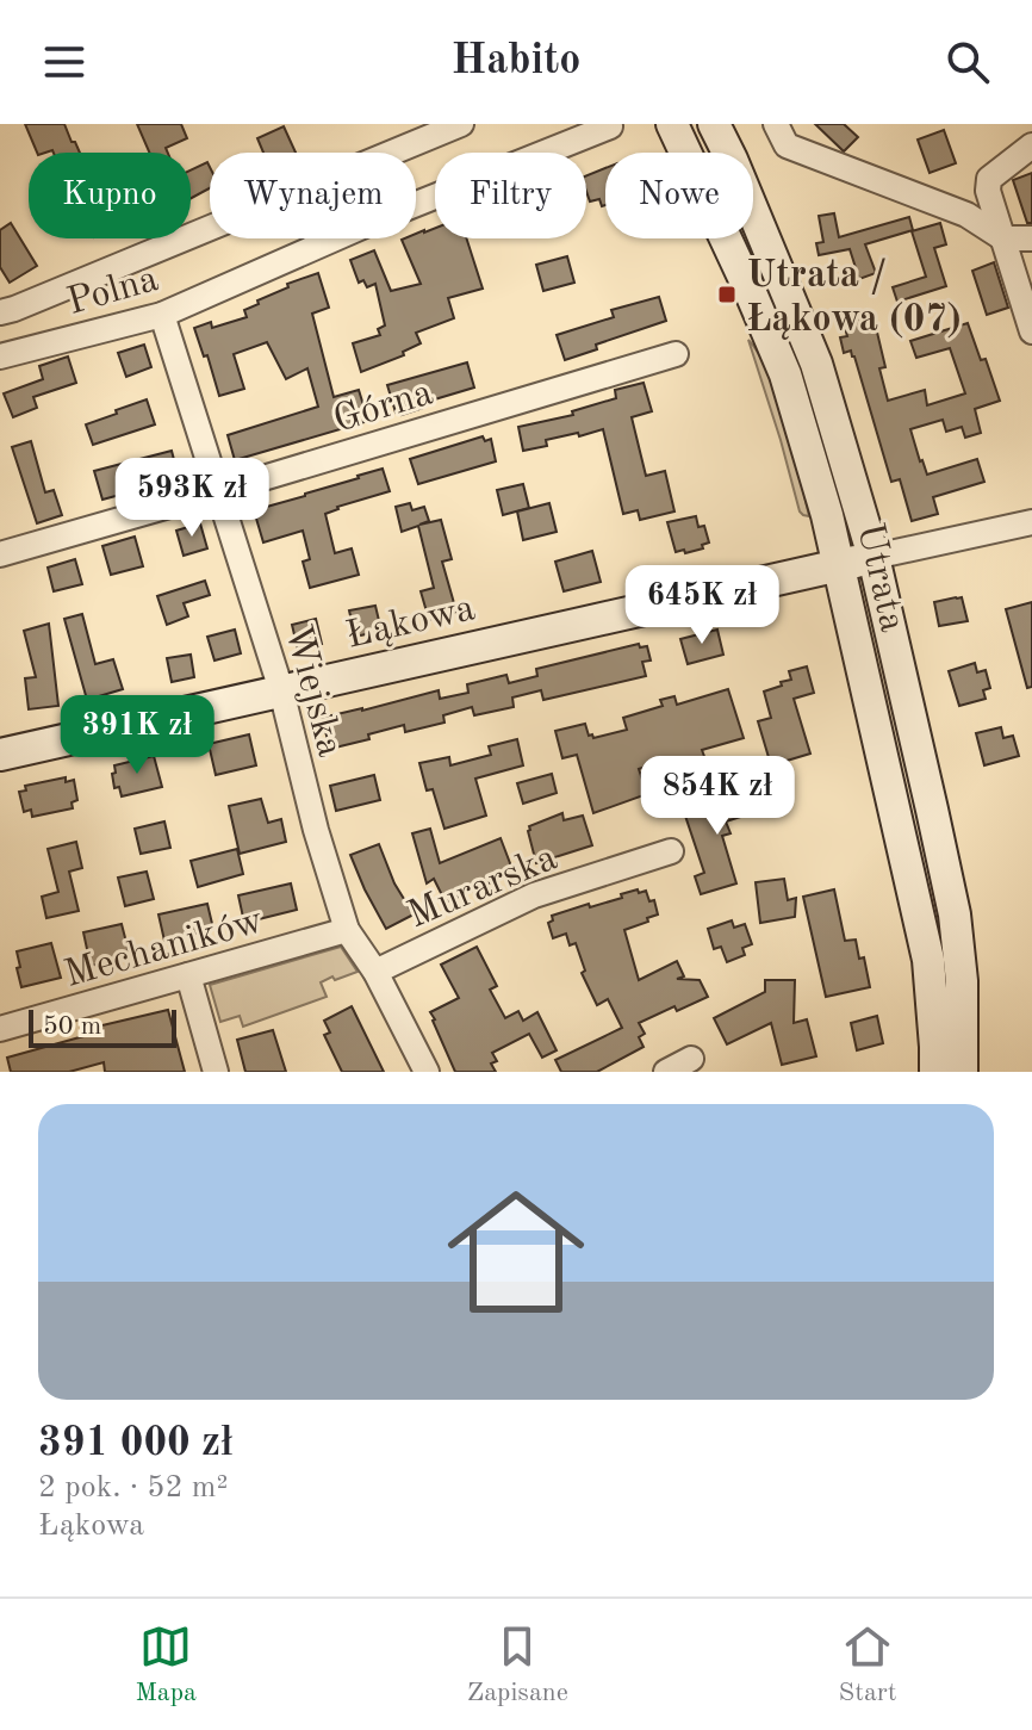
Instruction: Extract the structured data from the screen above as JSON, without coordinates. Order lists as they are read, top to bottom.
{
  "streets": {
    "main road": ["Utrata", "Łąkowa"],
    "street": [
      "Polna",
      "Górna",
      "Wiejska",
      "Murarska",
      "Mechaników"
    ]
  },
  "crossings": [
    ["Polna", "Wiejska"],
    ["Górna", "Wiejska"],
    ["Utrata", "Łąkowa"],
    ["Łąkowa", "Wiejska"],
    ["Wiejska", "Murarska"],
    ["Wiejska", "Mechaników"]
  ],
  "places": {
    "transit": ["Utrata / Łąkowa (07)"]
  },
  "scale_bar": "50 m",
  "page": {
    "header": "Habito",
    "chip": [
      "Kupno",
      "Wynajem",
      "Filtry",
      "Nowe"
    ],
    "price": [
      "593K zł",
      "645K zł",
      "391K zł",
      "854K zł"
    ],
    "scale": "50 m",
    "list": [
      {
        "name": "391 000 zł",
        "note": "2 pok. · 52 m² · Łąkowa"
      }
    ],
    "tabs": ["Mapa", "Zapisane", "Start"]
  }
}
